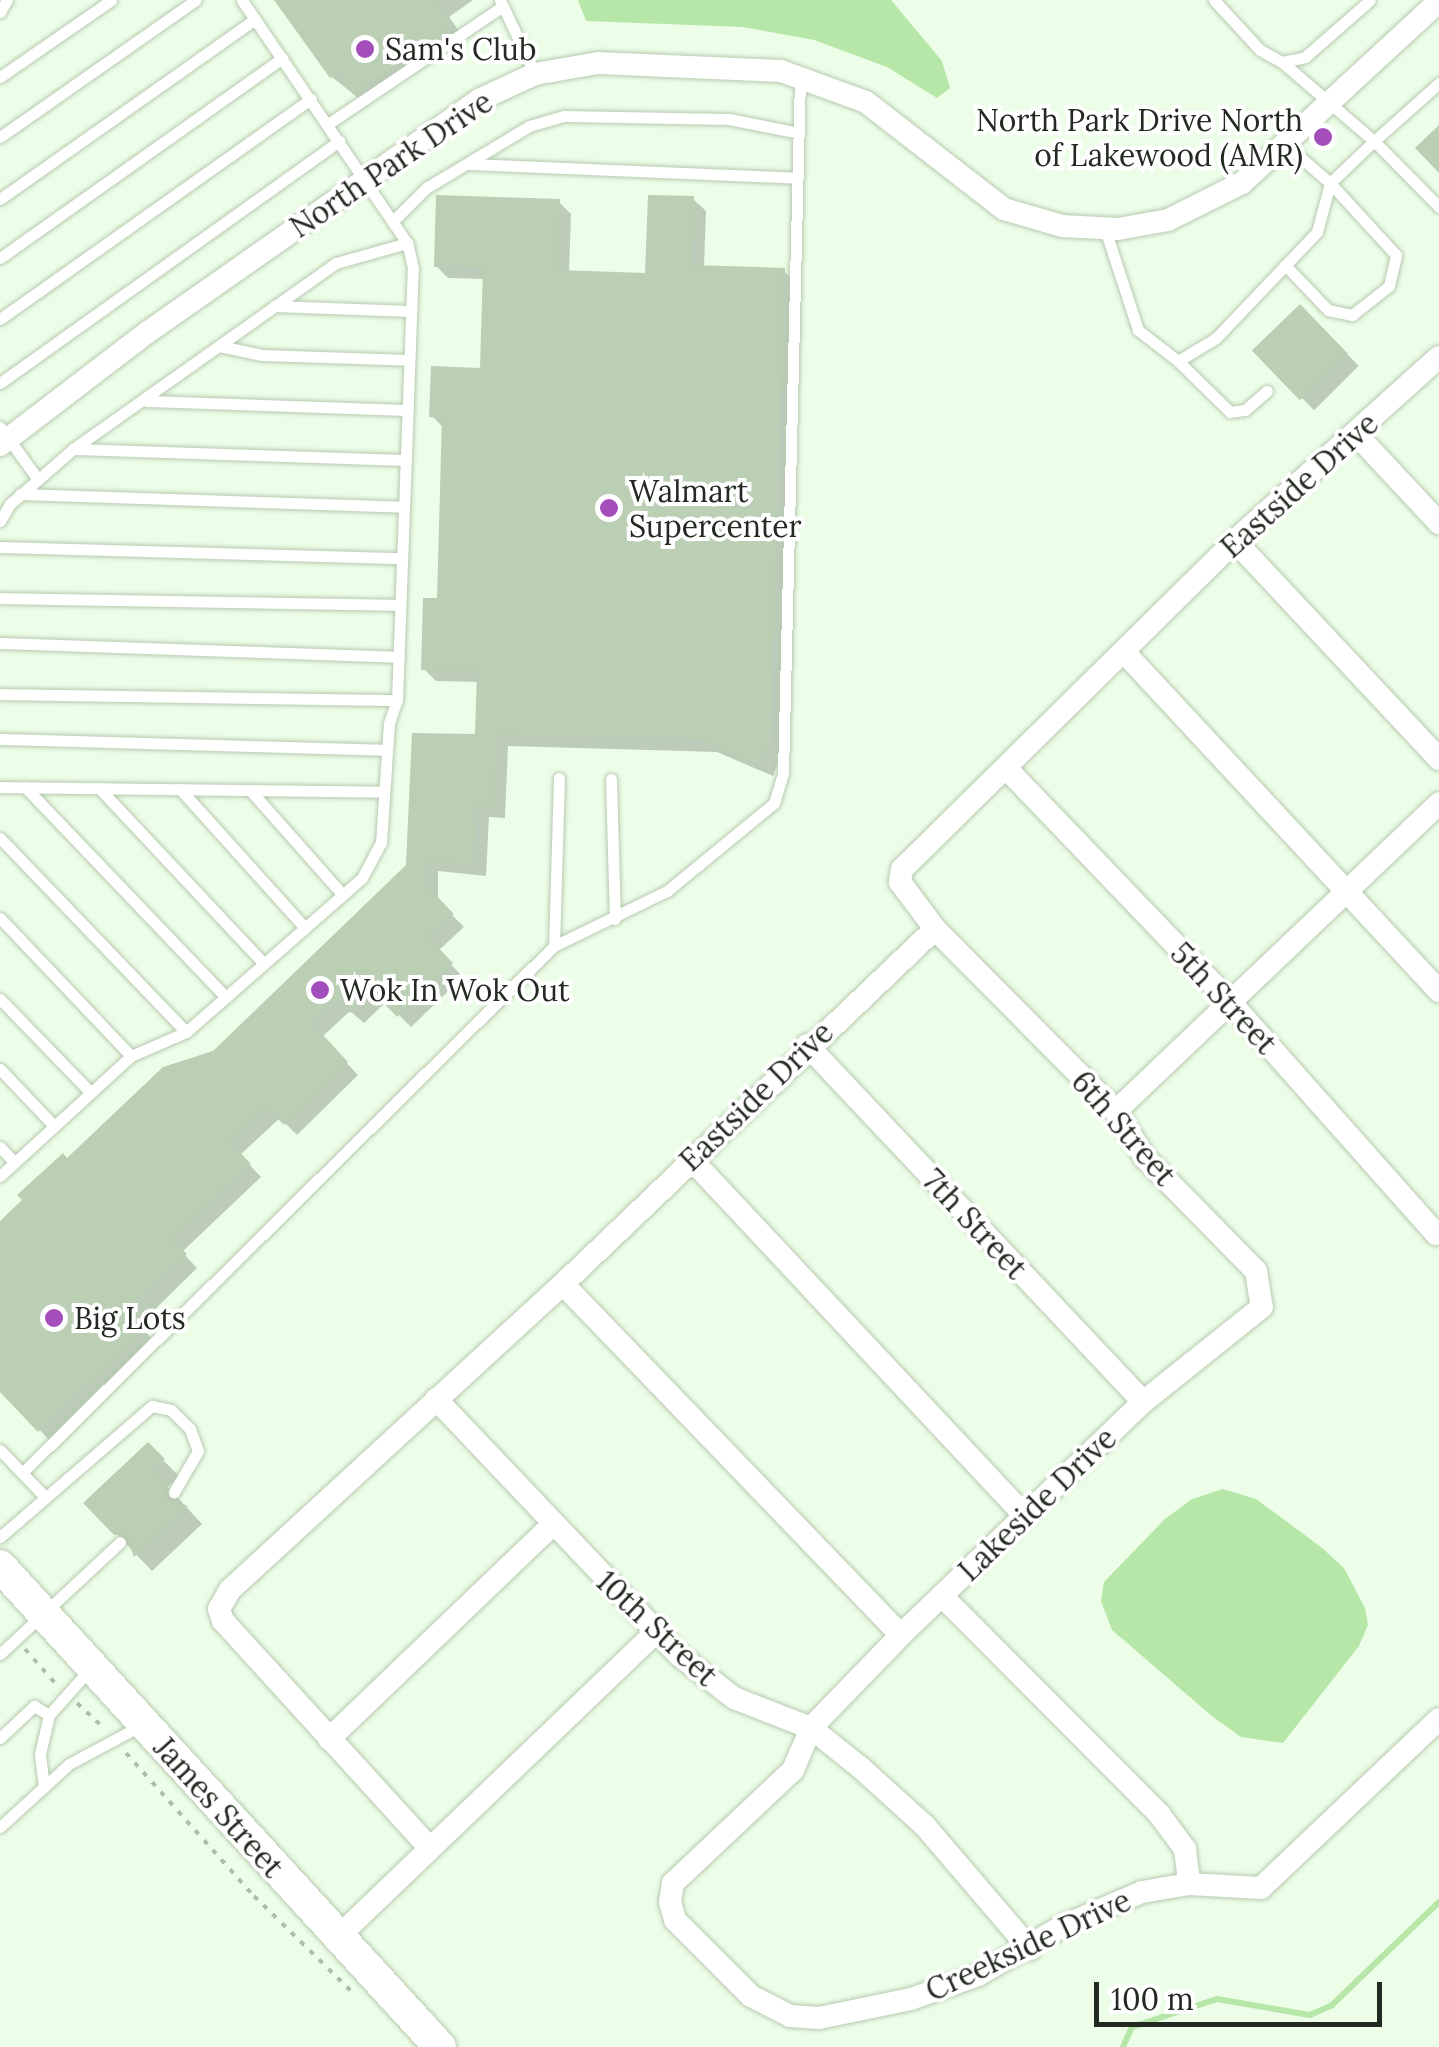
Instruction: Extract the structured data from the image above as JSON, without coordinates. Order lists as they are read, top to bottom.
{
  "streets": {
    "street": [
      "North Park Drive",
      "Eastside Drive",
      "5th Street",
      "6th Street",
      "7th Street",
      "Lakeside Drive",
      "10th Street",
      "James Street",
      "Creekside Drive"
    ]
  },
  "crossings": [
    ["Eastside Drive", "5th Street"],
    ["Eastside Drive", "6th Street"],
    ["Eastside Drive", "7th Street"],
    ["Eastside Drive", "10th Street"],
    ["6th Street", "Lakeside Drive"],
    ["7th Street", "Lakeside Drive"],
    ["Lakeside Drive", "10th Street"],
    ["Lakeside Drive", "Creekside Drive"],
    ["10th Street", "Creekside Drive"]
  ],
  "places": [
    "Sam's Club",
    "North Park Drive North of Lakewood (AMR)",
    "Walmart Supercenter",
    "Wok In Wok Out",
    "Big Lots"
  ],
  "scale_bar": "100 m"
}
